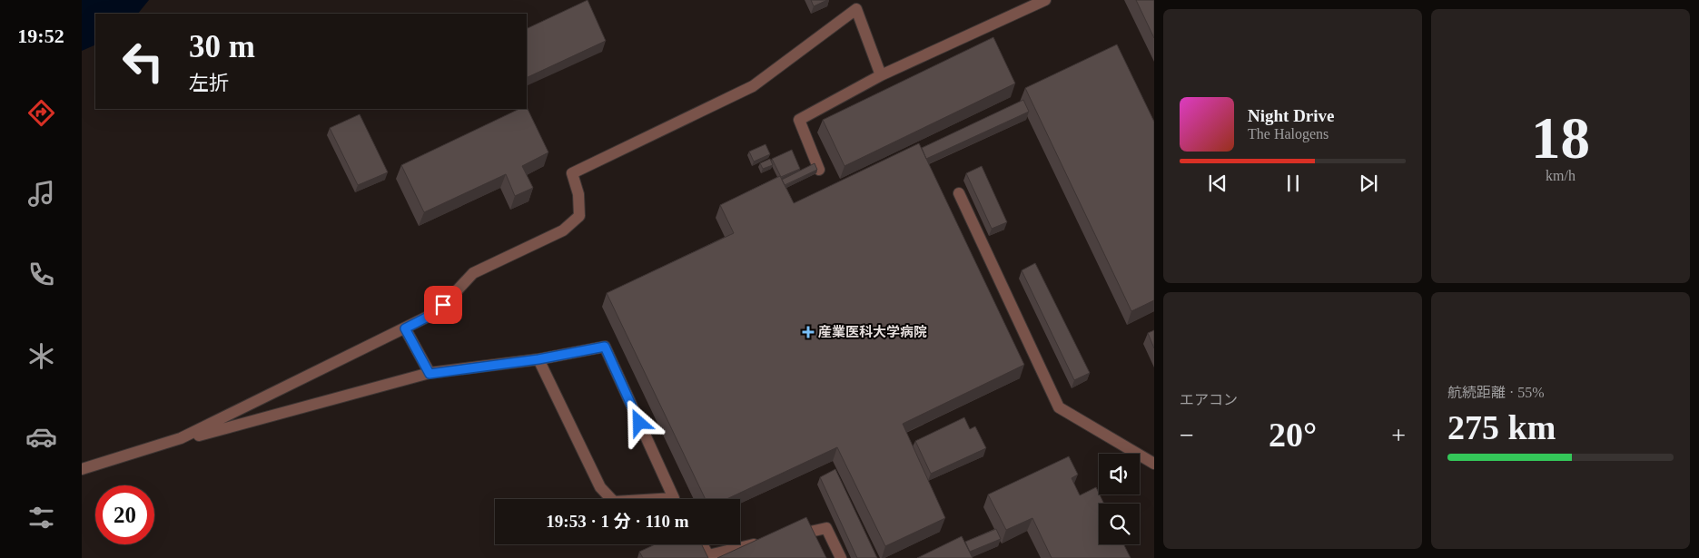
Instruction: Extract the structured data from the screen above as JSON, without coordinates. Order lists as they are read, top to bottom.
{
  "places": {
    "health": ["産業医科大学病院"]
  },
  "page": {
    "tabs": "19:52",
    "tile": [
      ["18", "km/h"],
      "エアコン",
      ["航続距離 · 55%", "275 km"]
    ],
    "turn": ["30 m", "左折"],
    "song": ["Night Drive", "The Halogens"],
    "heat": ["−", "20°", "+"],
    "limit": "20",
    "trip": "19:53 · 1 分 · 110 m"
  }
}
